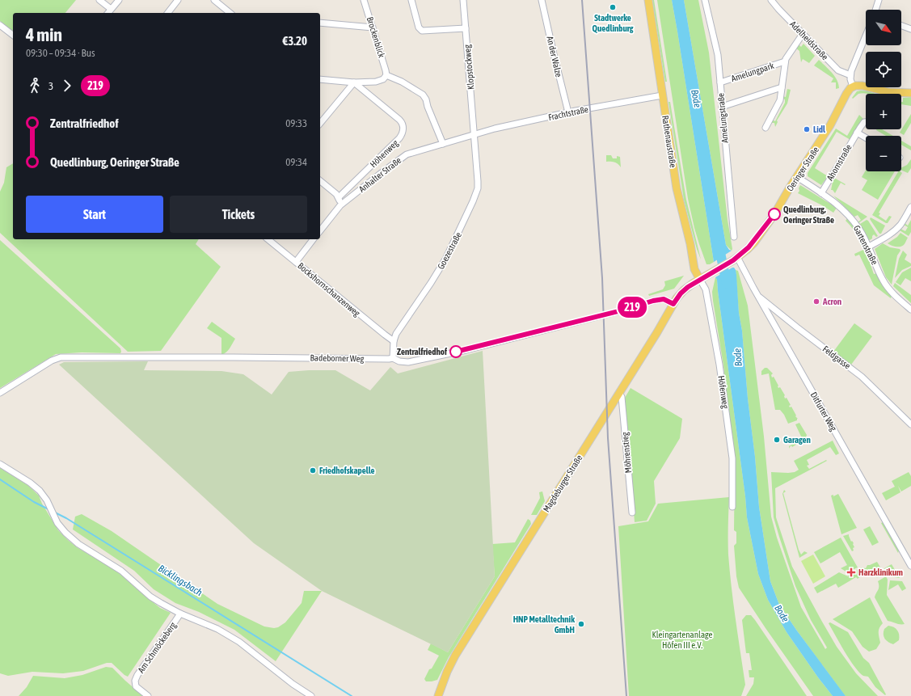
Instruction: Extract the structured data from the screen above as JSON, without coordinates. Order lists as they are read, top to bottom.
{
  "streets": {
    "main road": ["Rathenaustraße", "Oeringer Straße", "Magdeburger Straße"],
    "street": [
      "Brockenblick",
      "Adelheidstraße",
      "An der Walze",
      "Klopstockweg",
      "Amelungpark",
      "Frachtstraße",
      "Amelungstraße",
      "Höhenweg",
      "Ahornstraße",
      "Anhalter Straße",
      "Gartenstraße",
      "Goezestraße",
      "Bockshornschanzenweg",
      "Feldgasse",
      "Badeborner Weg",
      "Höfenweg",
      "Ditfurter Weg",
      "Möhrenstieg",
      "Am Schmöckeberg"
    ]
  },
  "crossings": [
    ["Adelheidstraße", "Amelungpark"],
    ["An der Walze", "Frachtstraße"],
    ["Klopstockweg", "Frachtstraße"],
    ["Klopstockweg", "Anhalter Straße"],
    ["Klopstockweg", "Goezestraße"],
    ["Amelungpark", "Amelungstraße"],
    ["Frachtstraße", "Rathenaustraße"],
    ["Frachtstraße", "Anhalter Straße"],
    ["Frachtstraße", "Goezestraße"],
    ["Rathenaustraße", "Höfenweg"],
    ["Rathenaustraße", "Magdeburger Straße"],
    ["Ahornstraße", "Gartenstraße"],
    ["Oeringer Straße", "Gartenstraße"],
    ["Oeringer Straße", "Ditfurter Weg"],
    ["Oeringer Straße", "Magdeburger Straße"],
    ["Anhalter Straße", "Goezestraße"],
    ["Goezestraße", "Bockshornschanzenweg"],
    ["Goezestraße", "Badeborner Weg"],
    ["Feldgasse", "Ditfurter Weg"],
    ["Badeborner Weg", "Magdeburger Straße"],
    ["Höfenweg", "Magdeburger Straße"],
    ["Möhrenstieg", "Magdeburger Straße"]
  ],
  "water": ["Bode", "Bicklingsbach"],
  "parks": ["Kleingartenanlage Höfen III e.V."],
  "places": {
    "other": [
      "Stadtwerke Quedlinburg",
      "Lidl",
      "Quedlinburg, Oeringer Straße",
      "Acron",
      "Zentralfriedhof",
      "Garagen",
      "Friedhofskapelle",
      "HNP Metalltechnik GmbH"
    ],
    "health": ["Harzklinikum"]
  },
  "lines": ["bus line 219"],
  "north": "bottom right",
  "page": {
    "on_map": "219",
    "map_buttons": ["+", "−"],
    "heading": ["4 min", "09:30 – 09:34 · Bus", "€3.20"],
    "legs": ["3", "219"],
    "list": [
      {
        "name": "Zentralfriedhof",
        "value": "09:33"
      },
      {
        "name": "Quedlinburg, Oeringer Straße",
        "value": "09:34"
      }
    ],
    "buttons": ["Start", "Tickets"]
  }
}
